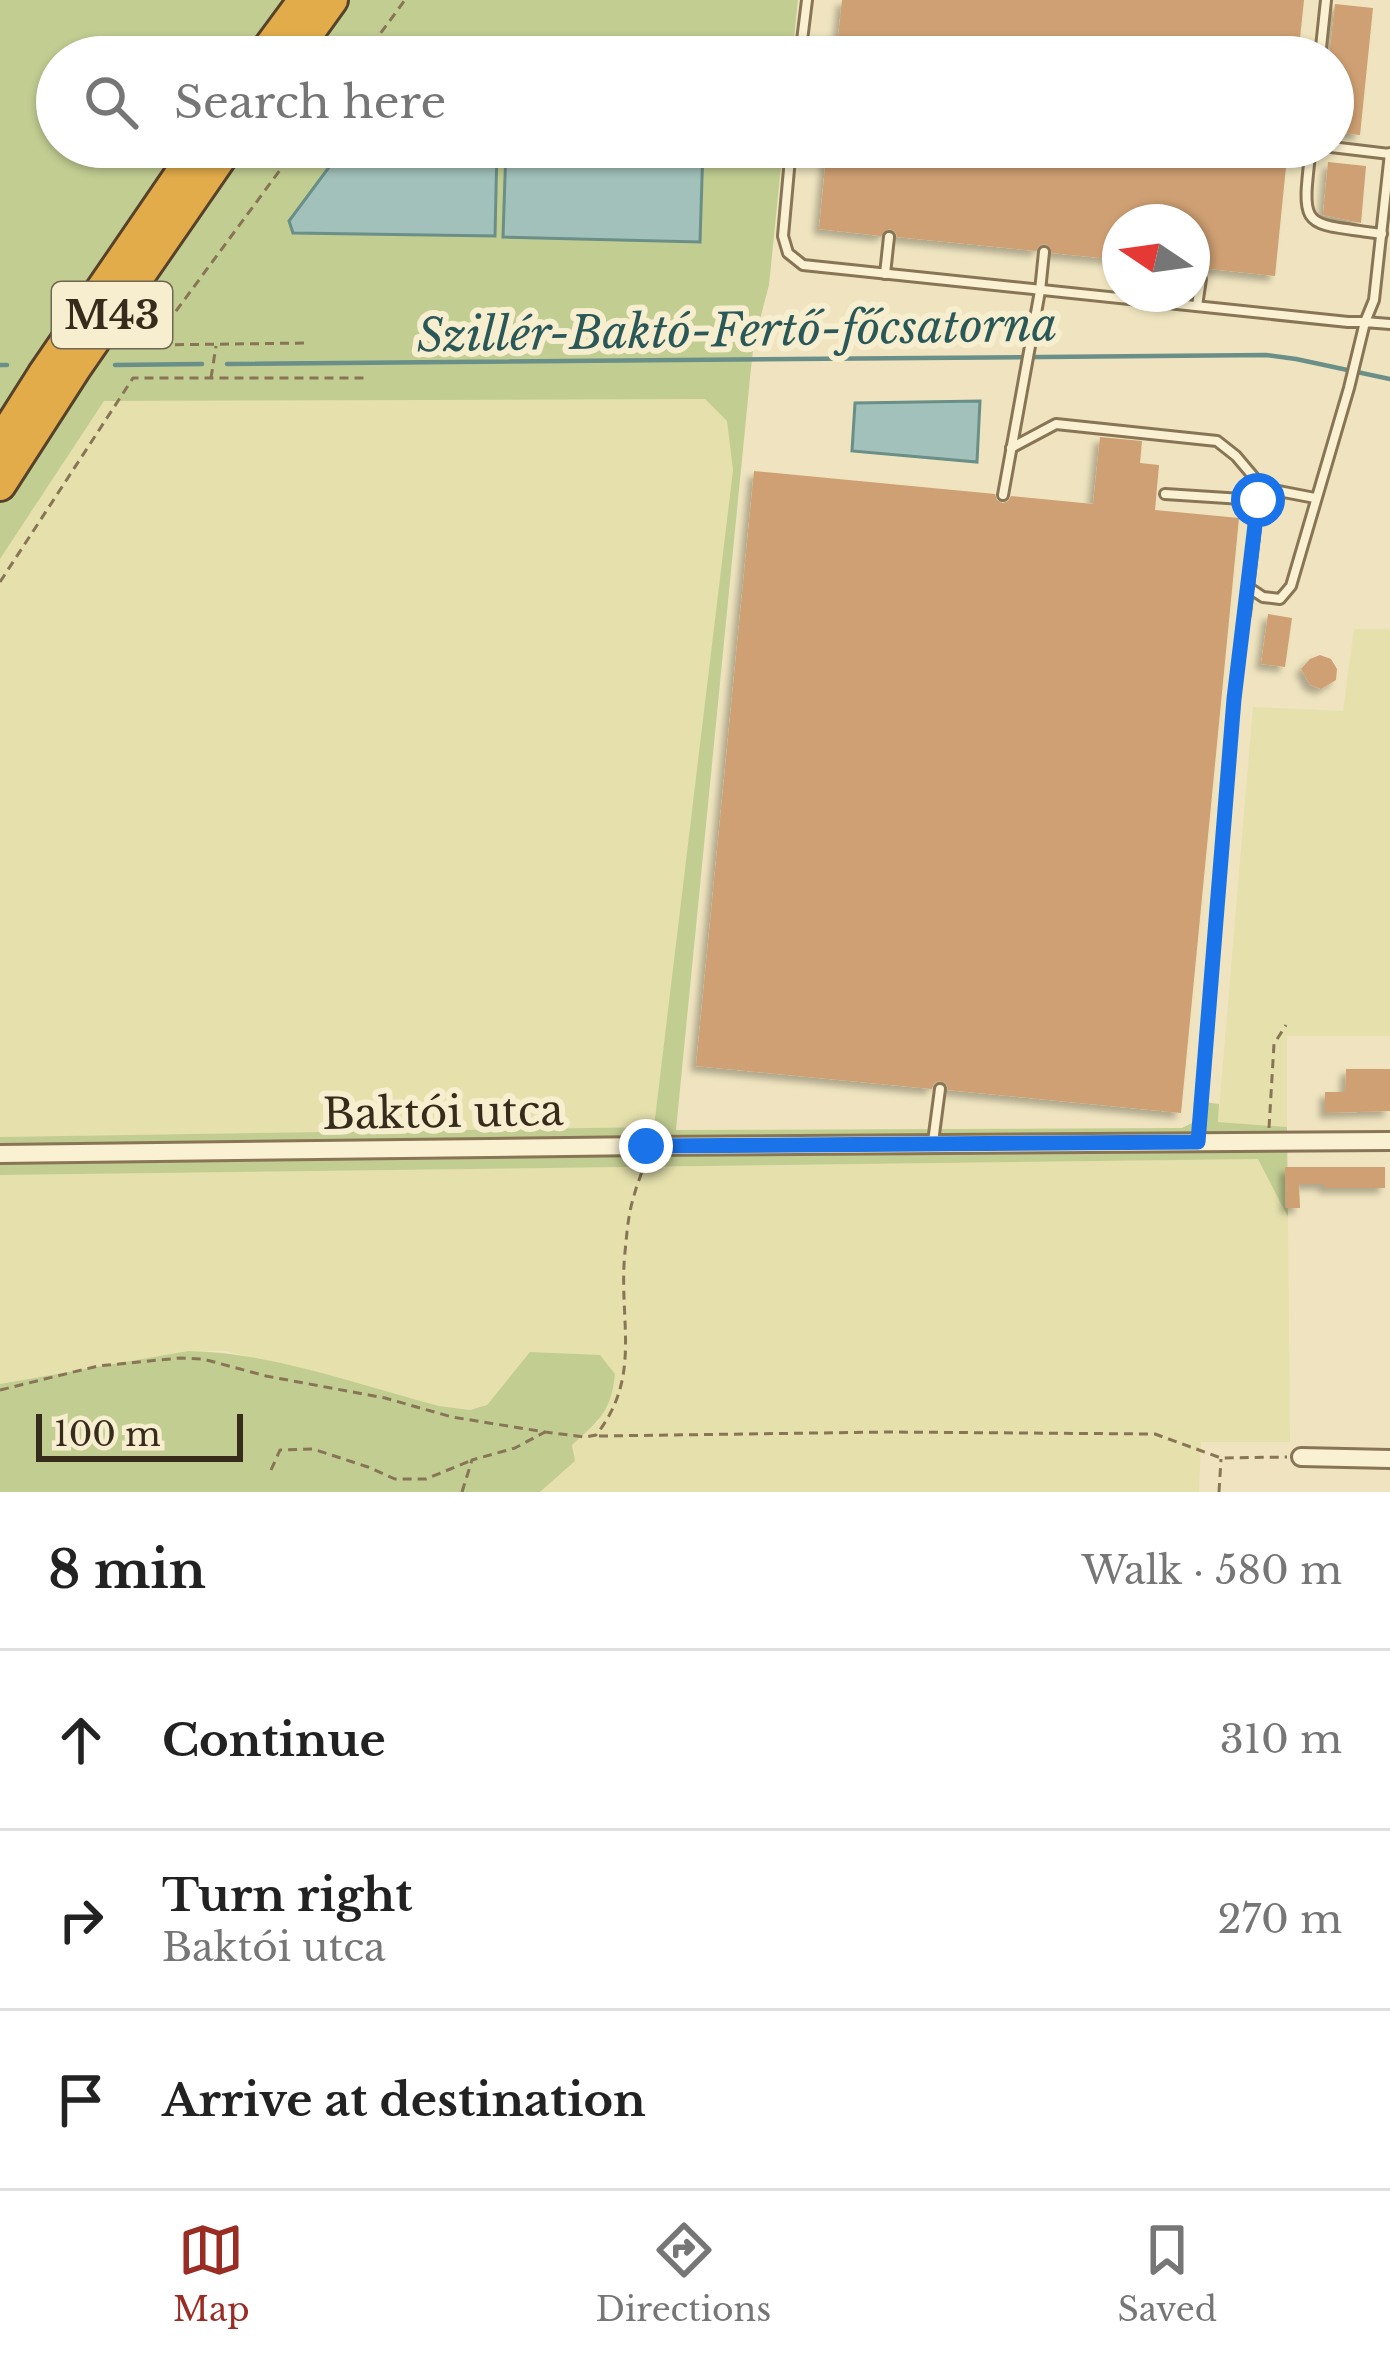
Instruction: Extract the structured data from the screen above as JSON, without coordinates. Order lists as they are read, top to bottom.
{
  "streets": {
    "highway": ["M43"],
    "street": ["Baktói utca"]
  },
  "water": ["Szillér-Baktó-Fertő-főcsatorna"],
  "scale_bar": "100 m",
  "north": "left",
  "page": {
    "search": "Search here",
    "scale": "100 m",
    "heading": ["8 min", "Walk · 580 m"],
    "list": [
      ["Continue", "310 m"],
      ["Turn right", "Baktói utca", "270 m"],
      "Arrive at destination"
    ],
    "nav": ["Map", "Directions", "Saved"]
  }
}
